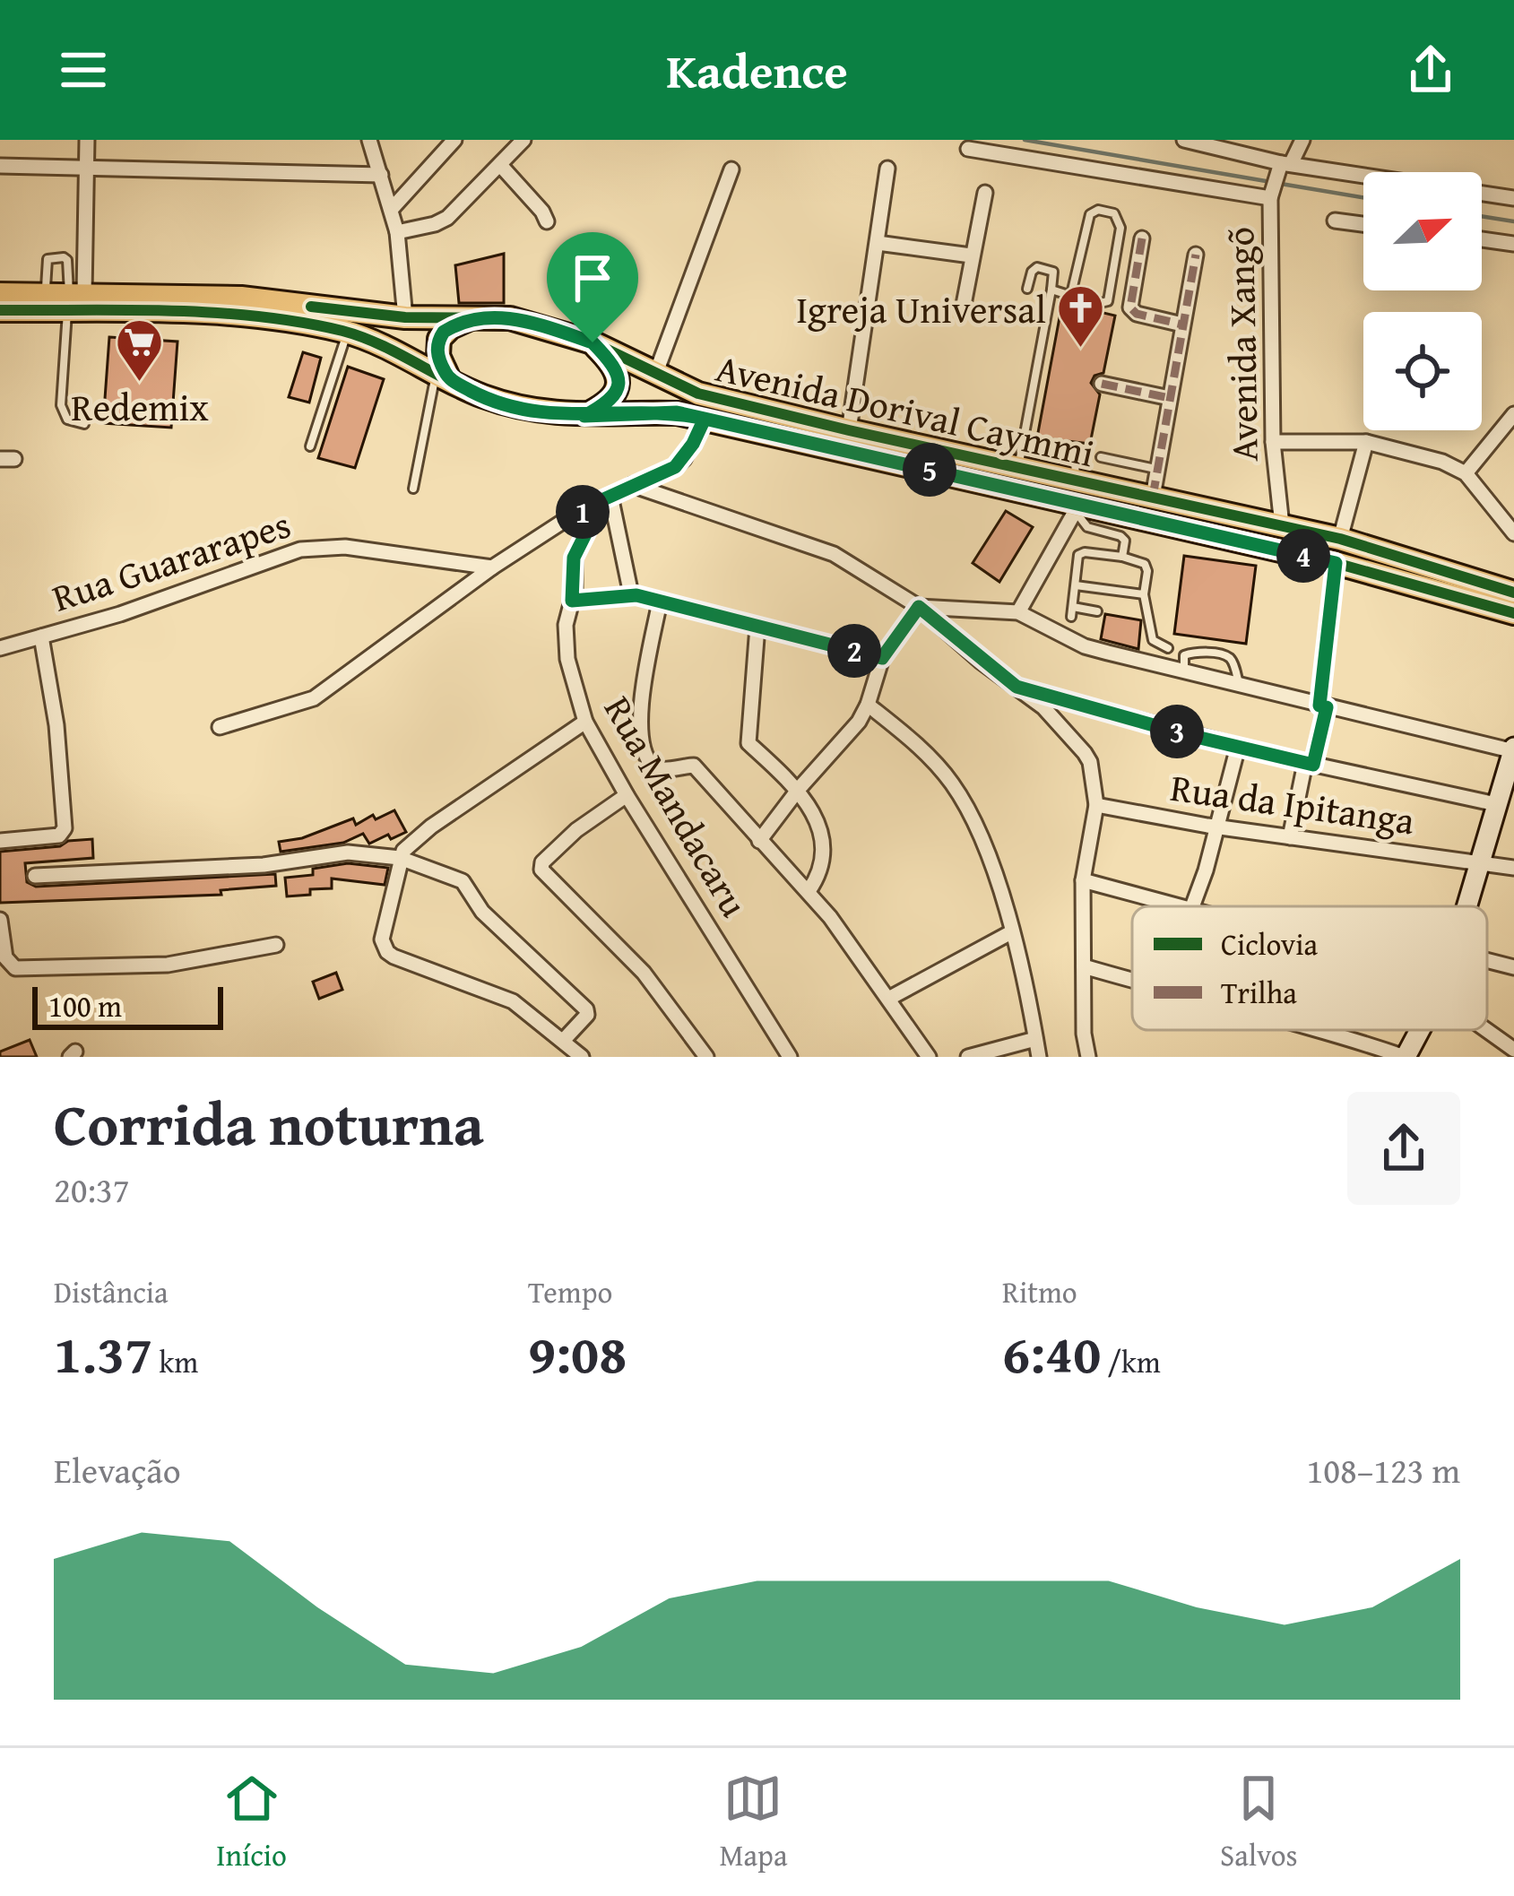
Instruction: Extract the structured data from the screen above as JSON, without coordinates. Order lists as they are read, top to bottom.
{
  "streets": {
    "main road": ["Avenida Dorival Caymmi"],
    "street": [
      "Avenida Xangõ",
      "Rua Guararapes",
      "Rua da Ipitanga",
      "Rua Mandacaru"
    ]
  },
  "crossings": [
    ["Avenida Xangõ", "Avenida Dorival Caymmi"]
  ],
  "places": {
    "church": ["Igreja Universal"],
    "supermarket": ["Redemix"]
  },
  "legend": ["Ciclovia", "Trilha"],
  "scale_bar": "100 m",
  "north": "top right",
  "page": {
    "header": "Kadence",
    "pins": [
      "5",
      "1",
      "4",
      "2",
      "3"
    ],
    "scale": "100 m",
    "heading": ["Corrida noturna", "20:37"],
    "stats": [
      ["Distância", "1.37 km"],
      ["Tempo", "9:08"],
      ["Ritmo", "6:40 /km"]
    ],
    "chart": ["Elevação", "108–123 m"],
    "tabs": ["Início", "Mapa", "Salvos"]
  }
}
